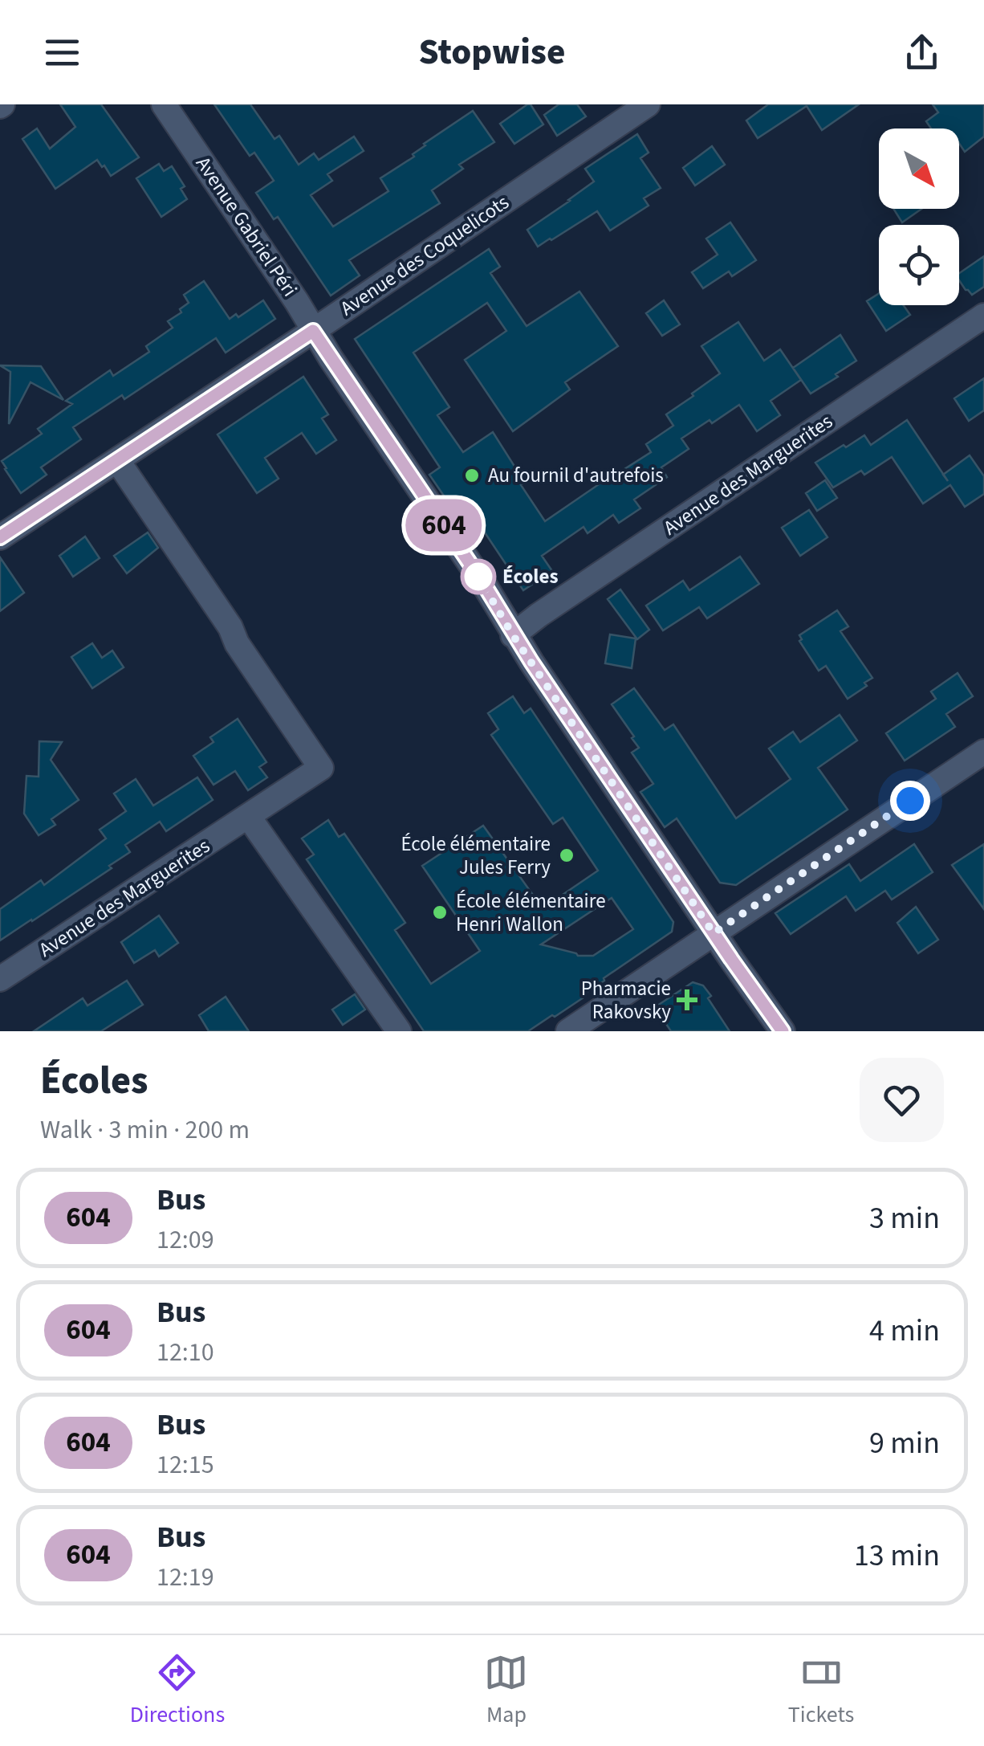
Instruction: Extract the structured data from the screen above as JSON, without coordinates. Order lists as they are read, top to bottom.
{
  "streets": {
    "street": ["Avenue Gabriel Péri", "Avenue des Coquelicots", "Avenue des Marguerites"]
  },
  "crossings": [
    ["Avenue Gabriel Péri", "Avenue des Coquelicots"],
    ["Avenue Gabriel Péri", "Avenue des Marguerites"],
    ["Avenue des Coquelicots", "Avenue des Marguerites"]
  ],
  "places": {
    "other": [
      "Au fournil d'autrefois",
      "Écoles",
      "École élémentaire Jules Ferry",
      "École élémentaire Henri Wallon"
    ],
    "health": ["Pharmacie Rakovsky"]
  },
  "lines": ["bus line 604"],
  "north": "bottom right",
  "page": {
    "header": "Stopwise",
    "on_map": "604",
    "heading": ["Écoles", "Walk · 3 min · 200 m"],
    "list": [
      {
        "mark": "604",
        "name": "Bus",
        "note": "12:09",
        "value": "3 min"
      },
      {
        "mark": "604",
        "name": "Bus",
        "note": "12:10",
        "value": "4 min"
      },
      {
        "mark": "604",
        "name": "Bus",
        "note": "12:15",
        "value": "9 min"
      },
      {
        "mark": "604",
        "name": "Bus",
        "note": "12:19",
        "value": "13 min"
      }
    ],
    "tabs": ["Directions", "Map", "Tickets"]
  }
}
